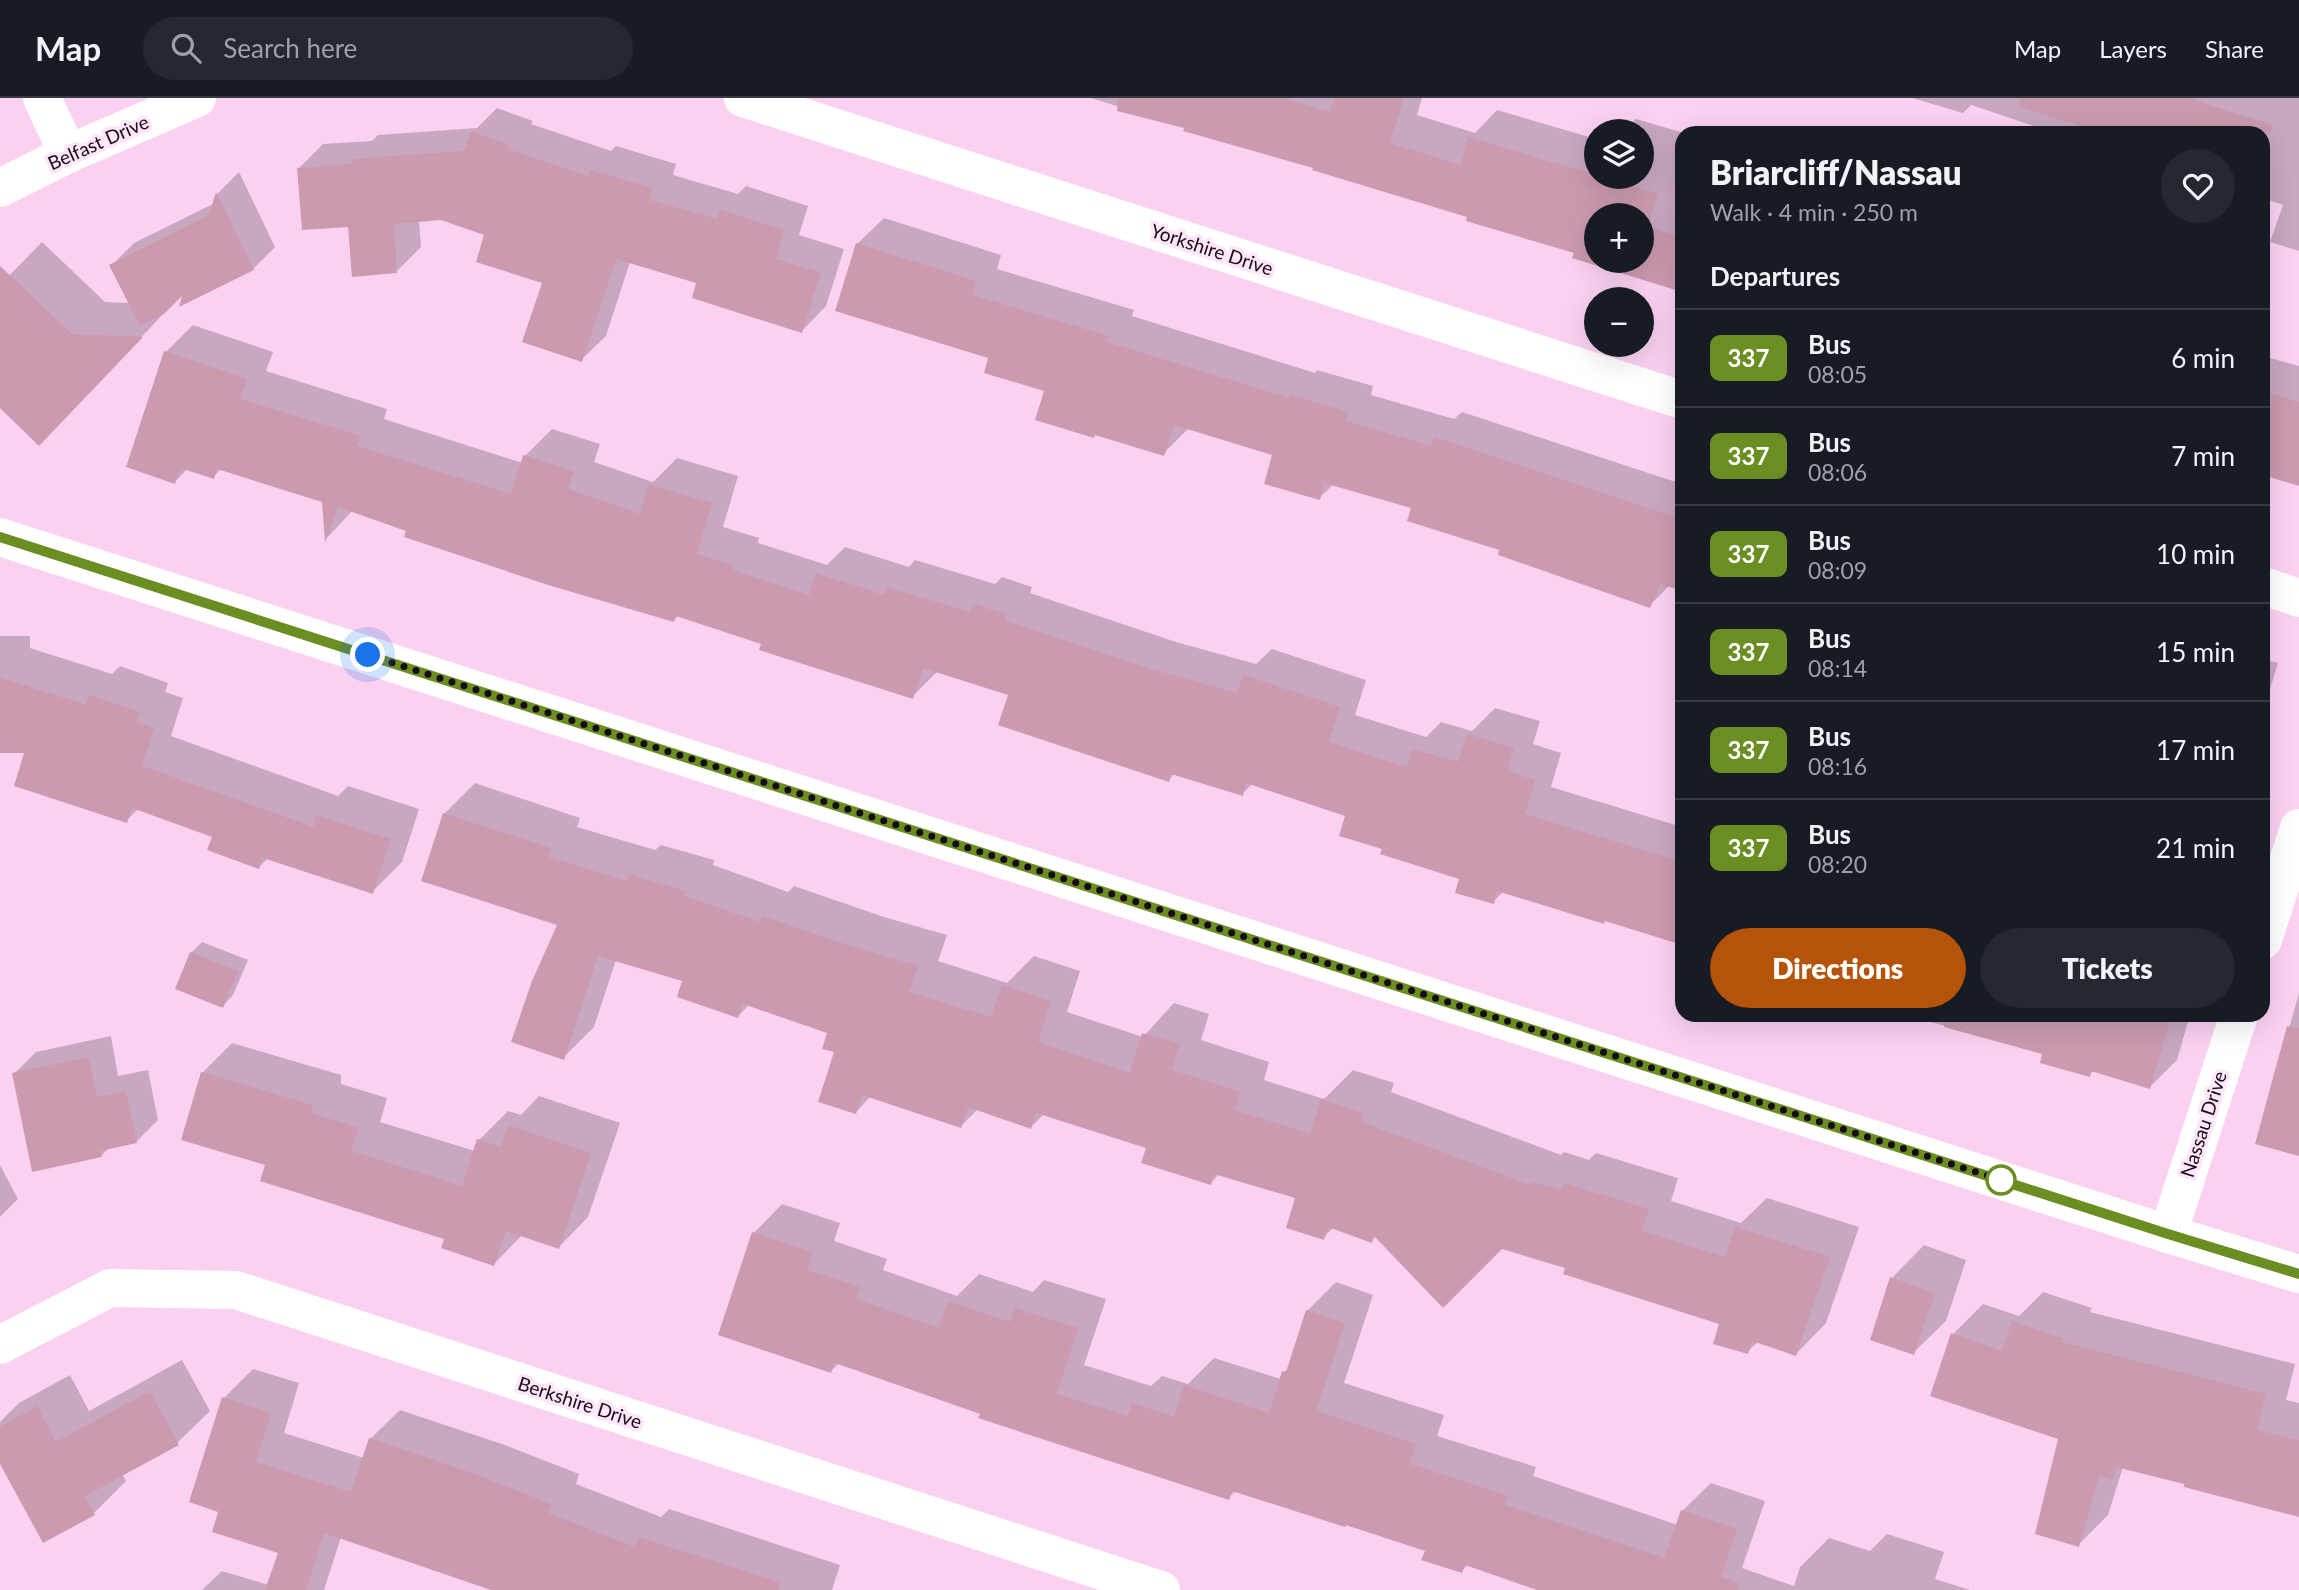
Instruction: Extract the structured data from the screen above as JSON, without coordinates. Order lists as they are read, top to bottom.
{
  "streets": {
    "street": [
      "Belfast Drive",
      "Yorkshire Drive",
      "Nassau Drive",
      "Berkshire Drive"
    ]
  },
  "lines": ["bus line 337"],
  "page": {
    "header": "Map",
    "search": "Search here",
    "nav": ["Map", "Layers", "Share"],
    "map_buttons": ["+", "−"],
    "heading": [
      ["Briarcliff/Nassau", "Walk · 4 min · 250 m"],
      "Departures"
    ],
    "list": [
      {
        "mark": "337",
        "name": "Bus",
        "note": "08:05",
        "value": "6 min"
      },
      {
        "mark": "337",
        "name": "Bus",
        "note": "08:06",
        "value": "7 min"
      },
      {
        "mark": "337",
        "name": "Bus",
        "note": "08:09",
        "value": "10 min"
      },
      {
        "mark": "337",
        "name": "Bus",
        "note": "08:14",
        "value": "15 min"
      },
      {
        "mark": "337",
        "name": "Bus",
        "note": "08:16",
        "value": "17 min"
      },
      {
        "mark": "337",
        "name": "Bus",
        "note": "08:20",
        "value": "21 min"
      }
    ],
    "buttons": ["Directions", "Tickets"]
  }
}
